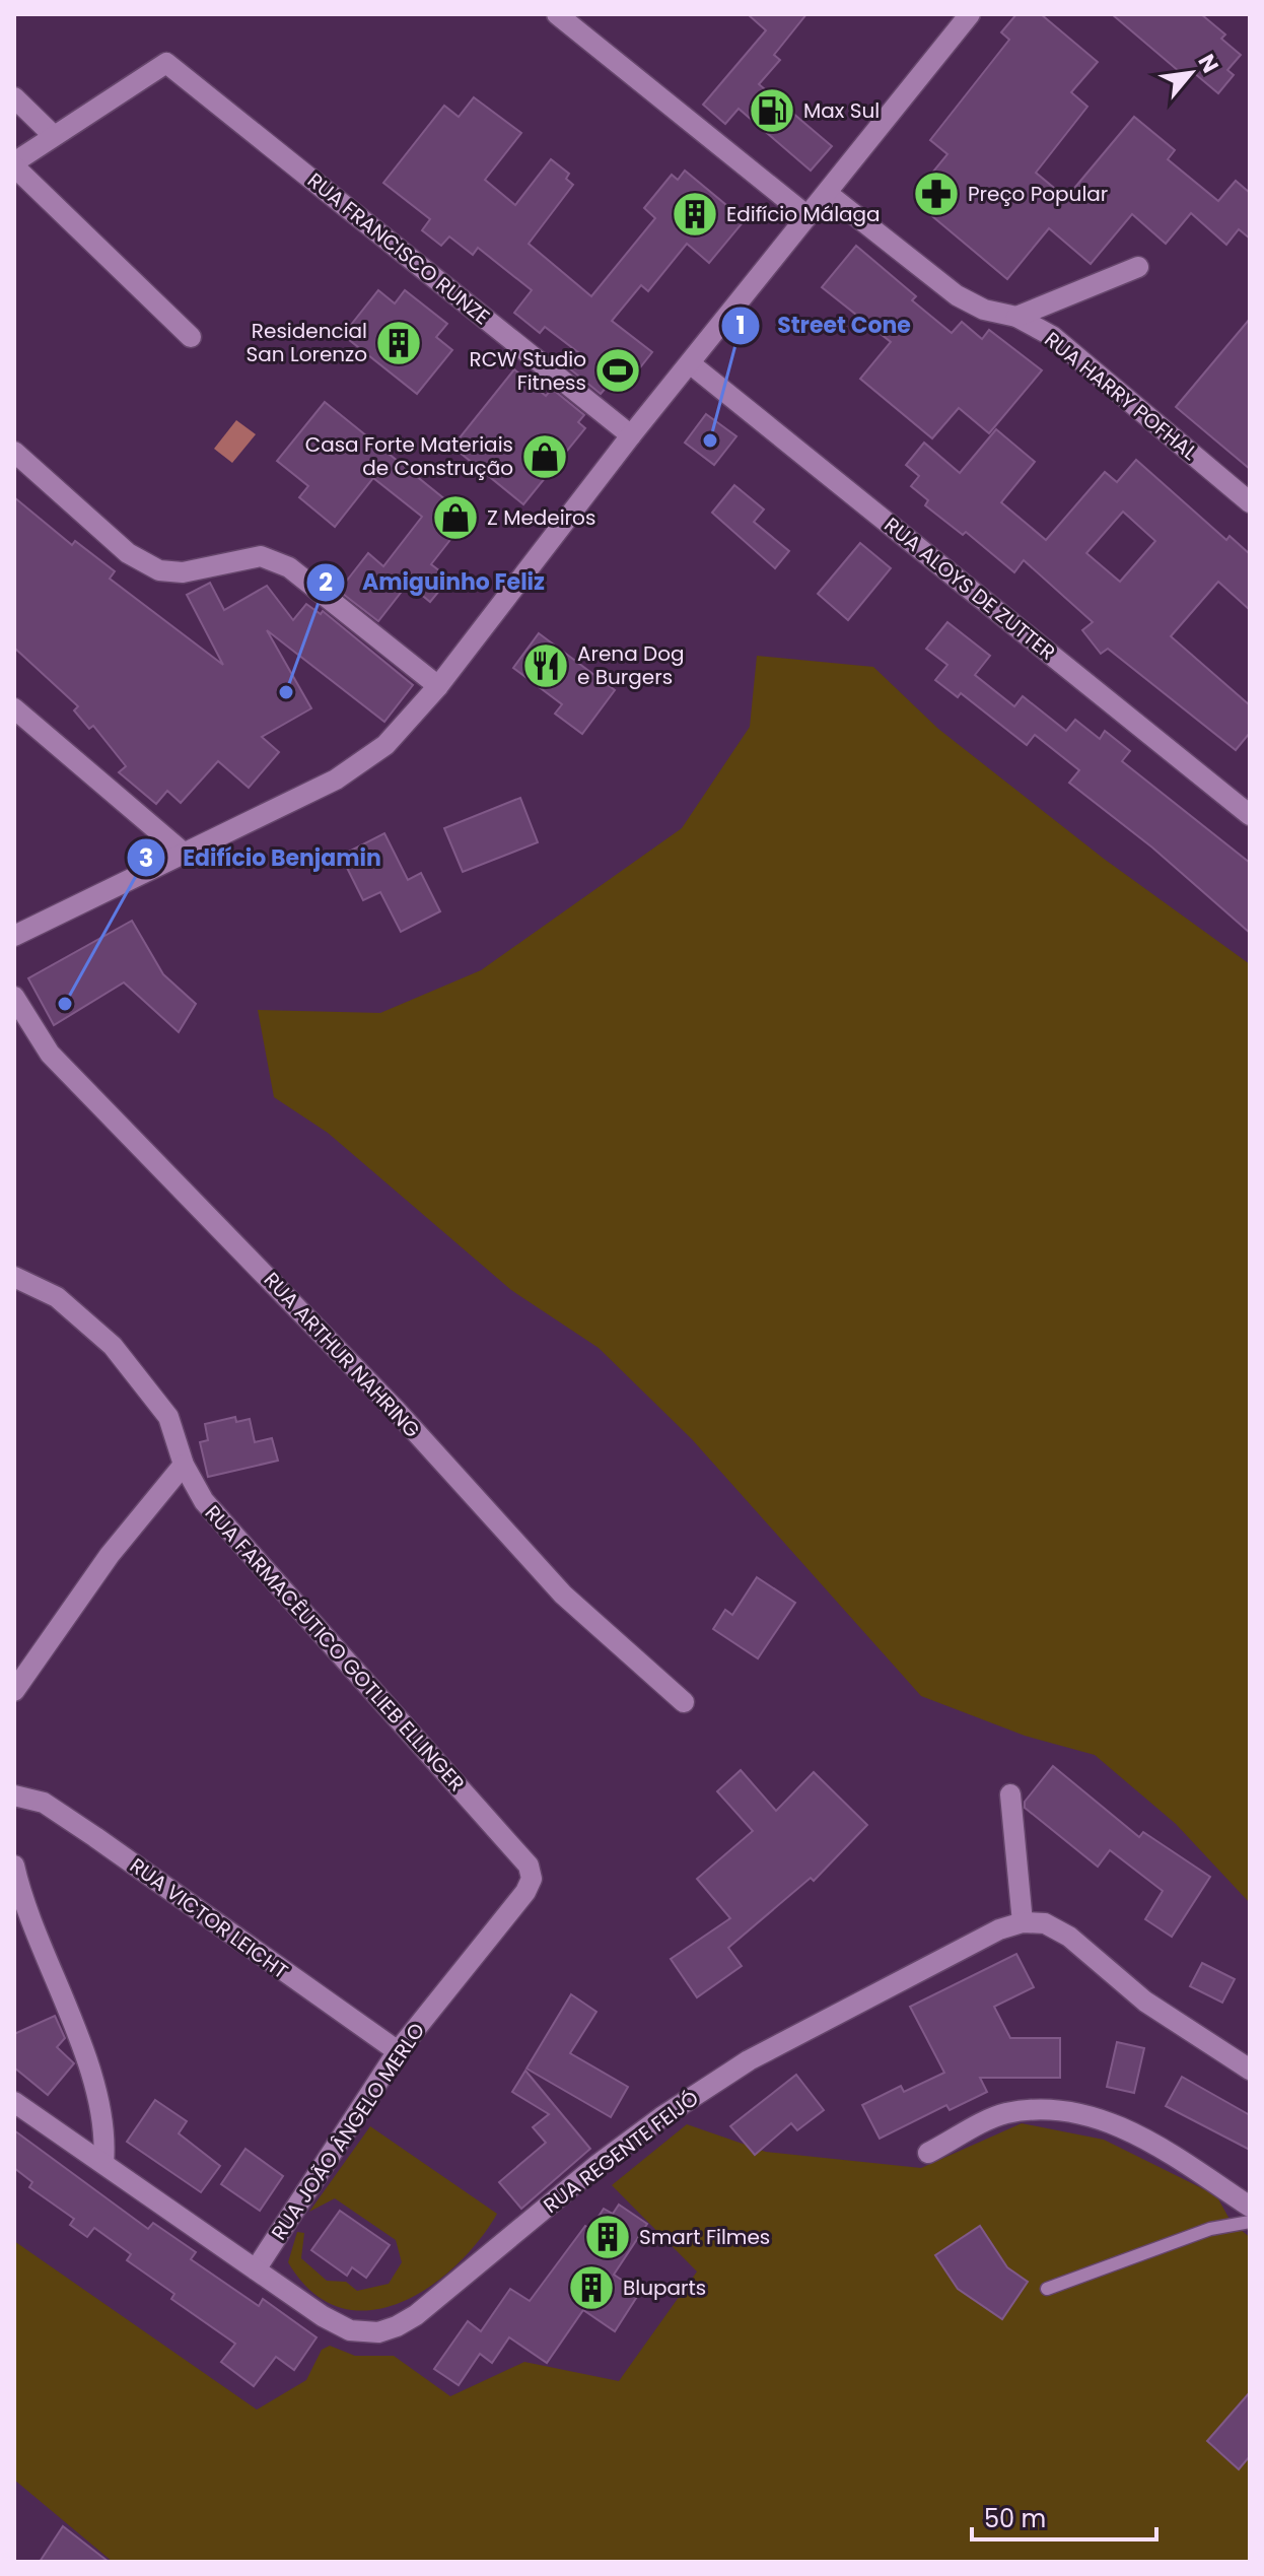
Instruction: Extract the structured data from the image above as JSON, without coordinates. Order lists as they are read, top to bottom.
{
  "streets": {
    "street": [
      "RUA FRANCISCO RUNZE",
      "RUA HARRY POFHAL",
      "RUA ALOYS DE ZUTTER",
      "RUA ARTHUR NAHRING",
      "RUA FARMACÊUTICO GOTLIEB ELLINGER",
      "RUA VICTOR LEICHT",
      "RUA JOÃO ÂNGELO MERLO",
      "RUA REGENTE FEIJÓ"
    ]
  },
  "crossings": [
    ["RUA FARMACÊUTICO GOTLIEB ELLINGER", "RUA JOÃO ÂNGELO MERLO"],
    ["RUA VICTOR LEICHT", "RUA JOÃO ÂNGELO MERLO"],
    ["RUA JOÃO ÂNGELO MERLO", "RUA REGENTE FEIJÓ"]
  ],
  "places": {
    "fuel station": ["Max Sul"],
    "pharmacy": ["Preço Popular"],
    "building": [
      "Edifício Málaga",
      "Residencial San Lorenzo",
      "Smart Filmes",
      "Bluparts"
    ],
    "sports": ["RCW Studio Fitness"],
    "other": ["Street Cone", "Amiguinho Feliz", "Edifício Benjamin"],
    "shop": ["Casa Forte Materiais de Construção", "Z Medeiros"],
    "restaurant": ["Arena Dog e Burgers"]
  },
  "scale_bar": "50 m",
  "north": "top right"
}
